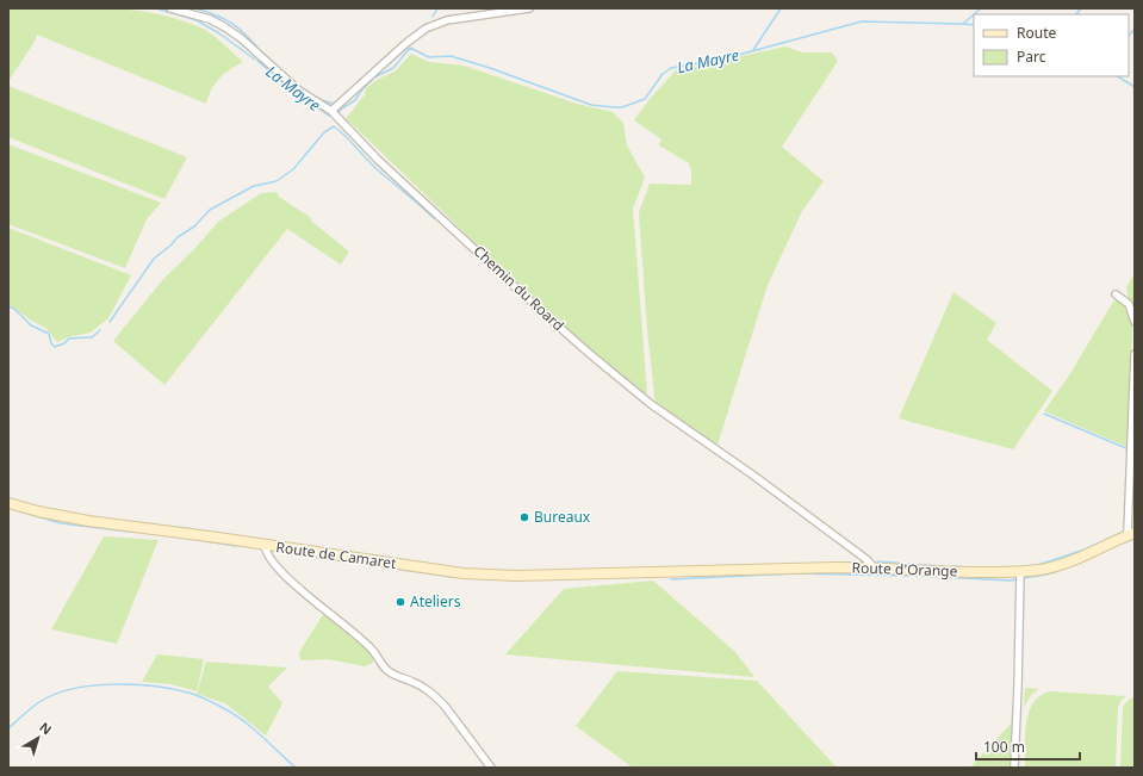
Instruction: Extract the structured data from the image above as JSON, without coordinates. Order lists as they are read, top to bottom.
{
  "streets": {
    "main road": ["Route de Camaret", "Route d'Orange"],
    "street": ["Chemin du Roard"]
  },
  "crossings": [
    ["Chemin du Roard", "Route d'Orange"],
    ["Route de Camaret", "Route d'Orange"]
  ],
  "water": ["La Mayre"],
  "places": ["Bureaux", "Ateliers"],
  "legend": ["Route", "Parc"],
  "scale_bar": "100 m",
  "north": "top right"
}
